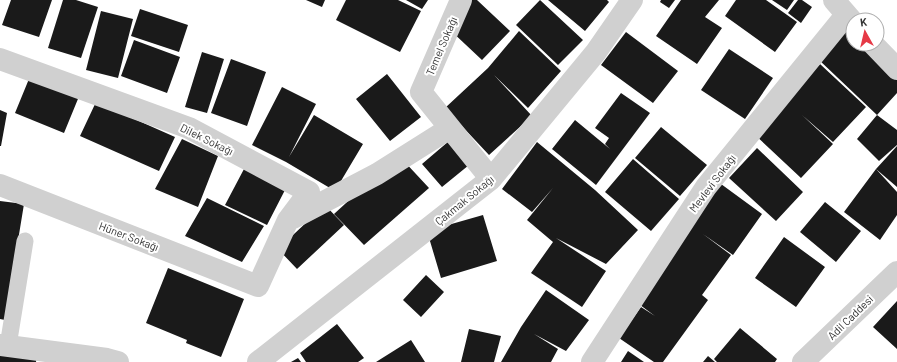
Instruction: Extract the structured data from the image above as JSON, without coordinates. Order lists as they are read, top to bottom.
{
  "streets": {
    "street": [
      "Temel Sokağı",
      "Dilek Sokağı",
      "Mevlevi Sokağı",
      "Çakmak Sokağı",
      "Hüner Sokağı",
      "Adil Caddesi"
    ]
  },
  "crossings": [
    ["Dilek Sokağı", "Hüner Sokağı"]
  ],
  "north": "top"
}
